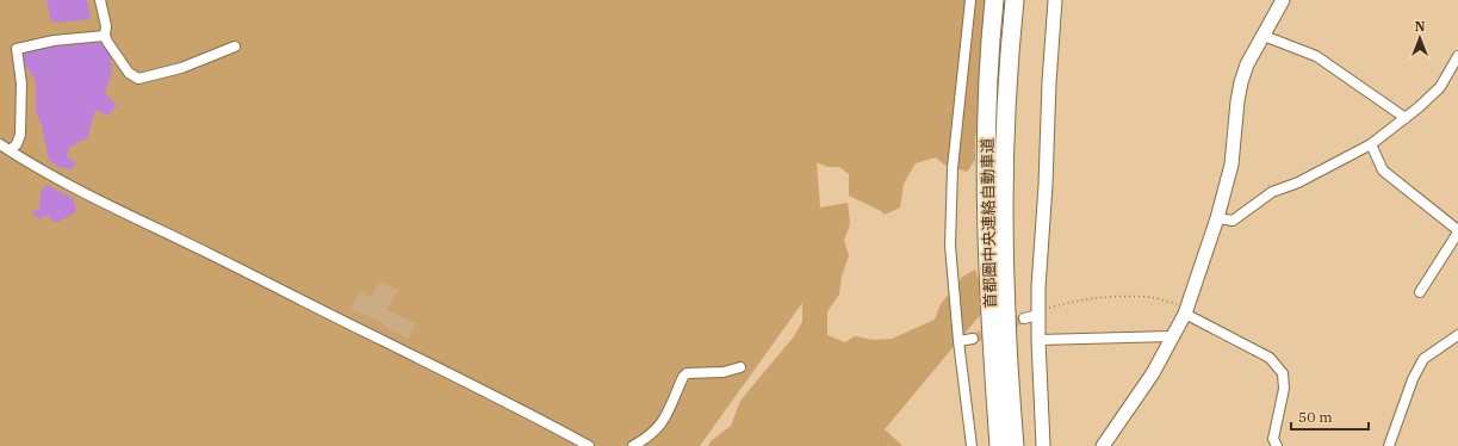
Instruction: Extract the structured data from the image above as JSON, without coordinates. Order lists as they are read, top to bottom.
{
  "streets": {
    "highway": ["首都圏中央連絡自動車道"]
  },
  "scale_bar": "50 m",
  "north": "top"
}
